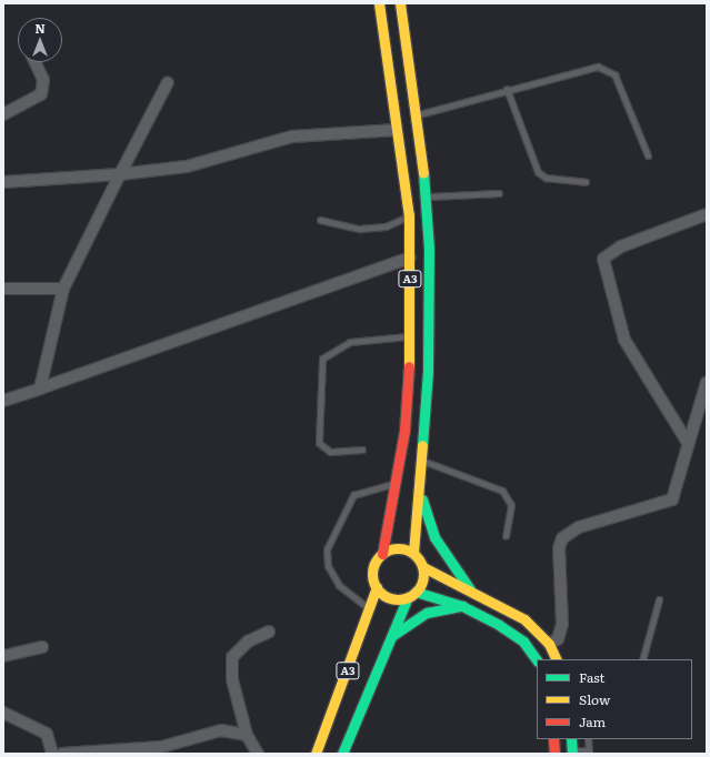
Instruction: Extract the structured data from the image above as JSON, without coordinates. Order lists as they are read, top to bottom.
{
  "streets": {
    "main road": ["A3"]
  },
  "legend": ["Fast", "Slow", "Jam"],
  "north": "top"
}
